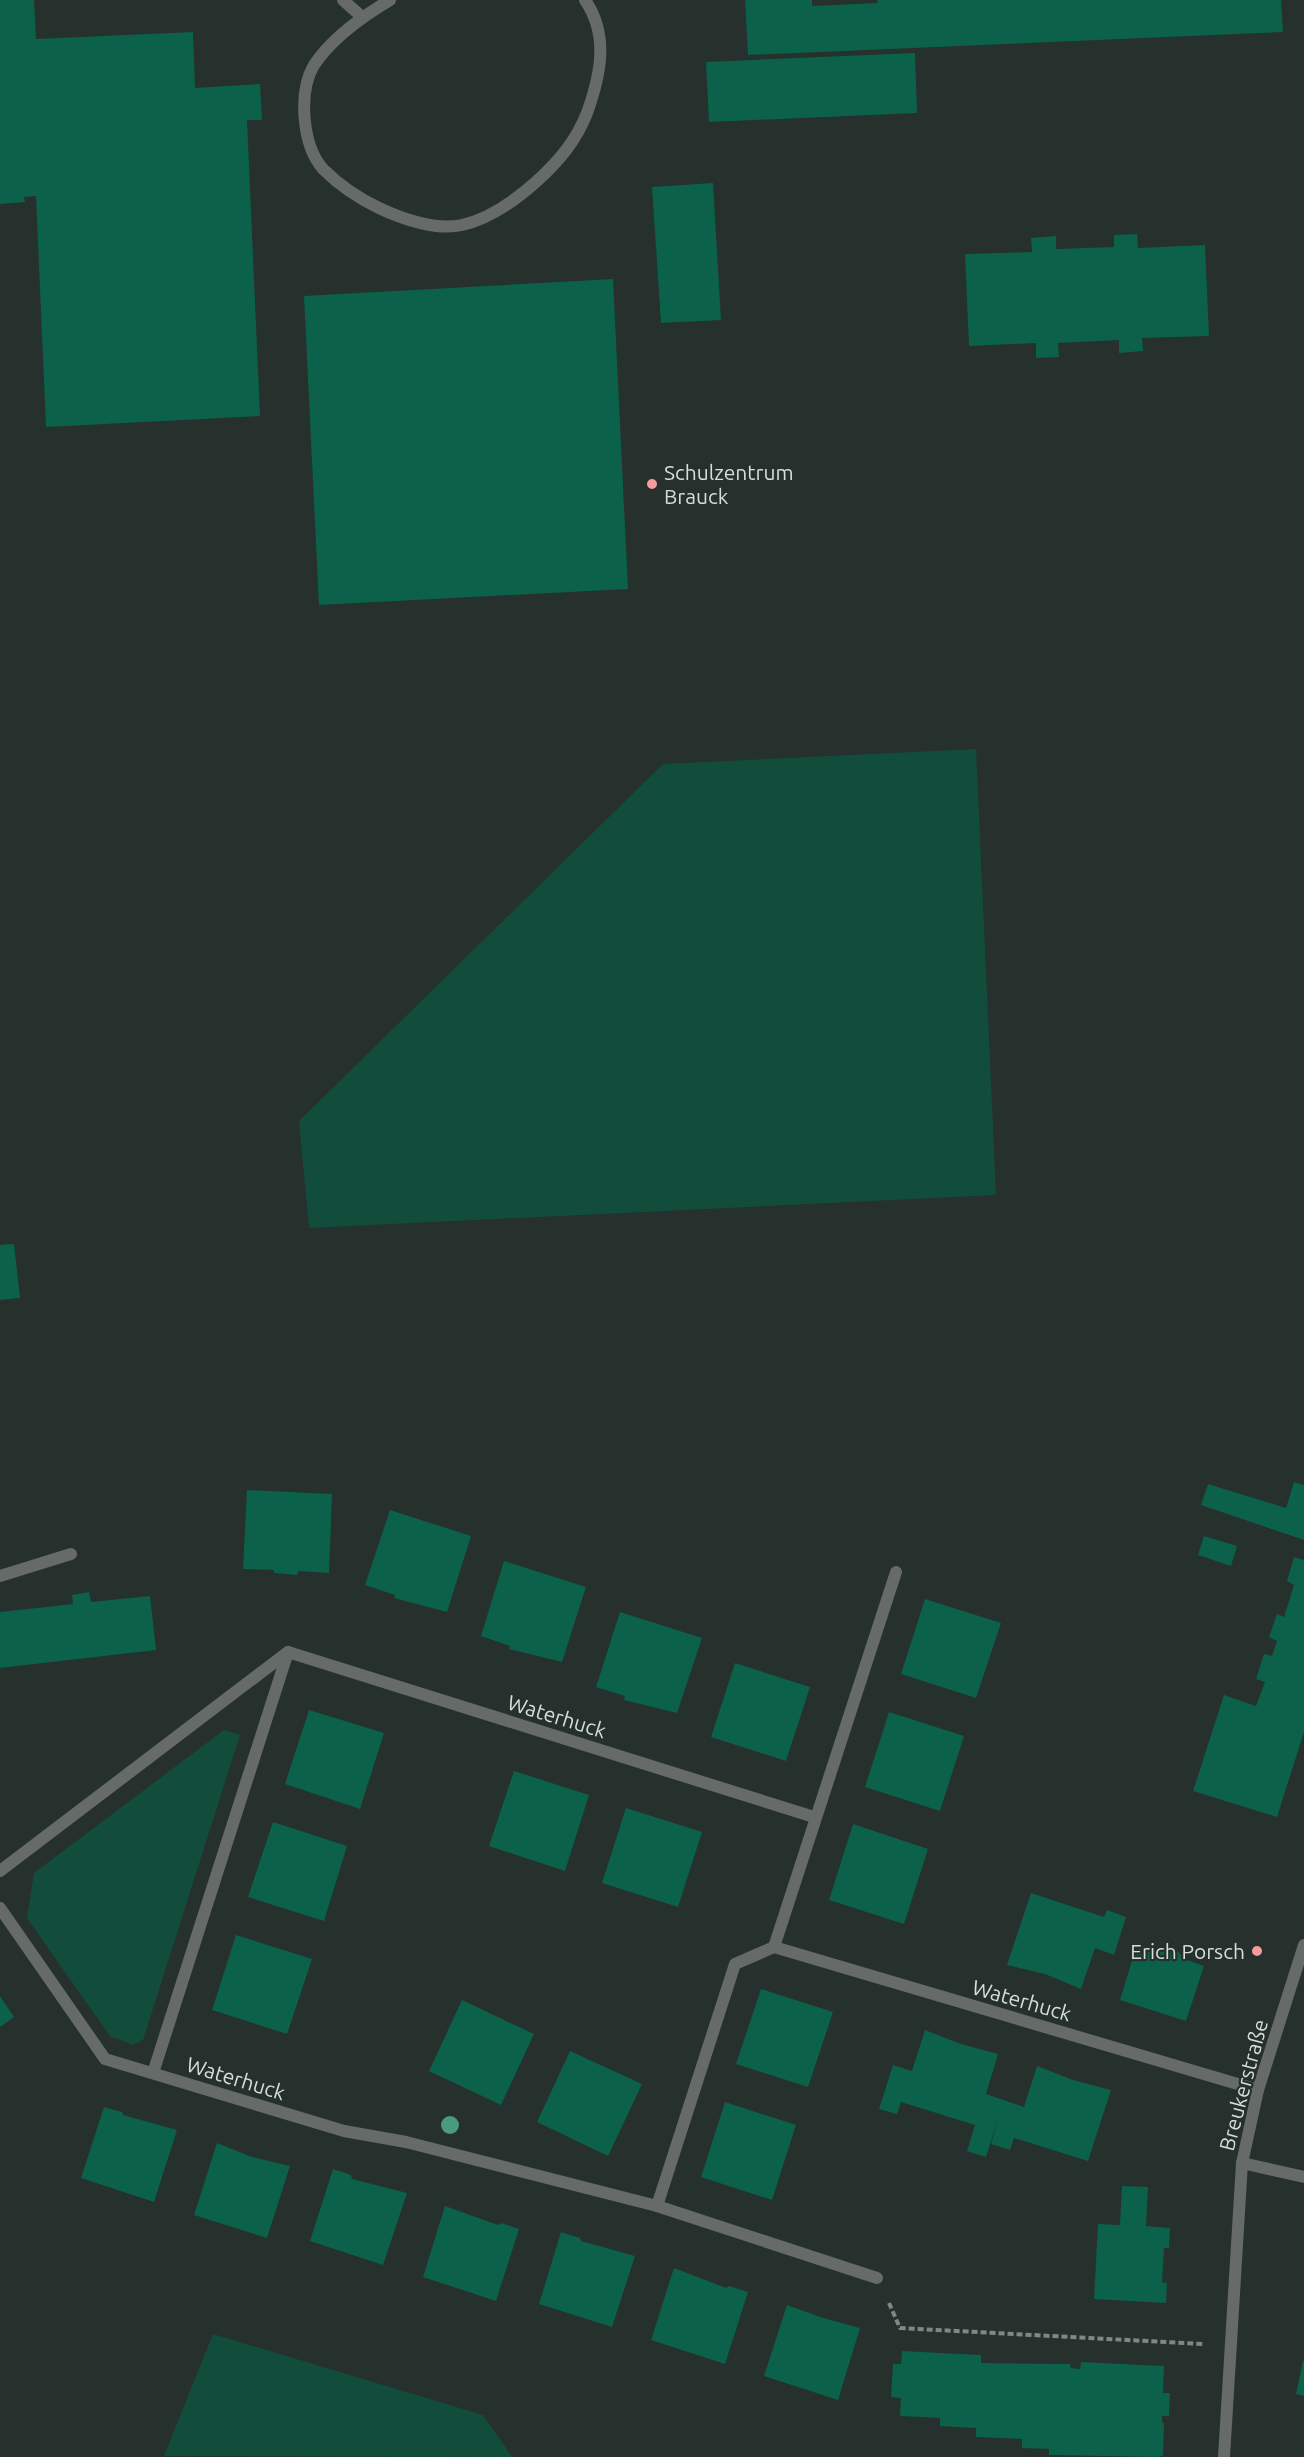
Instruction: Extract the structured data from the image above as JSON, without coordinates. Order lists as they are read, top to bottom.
{
  "streets": {
    "street": ["Waterhuck", "Breukerstraße"]
  },
  "crossings": [
    ["Waterhuck", "Breukerstraße"]
  ],
  "places": ["Schulzentrum Brauck", "Erich Porsch"]
}
